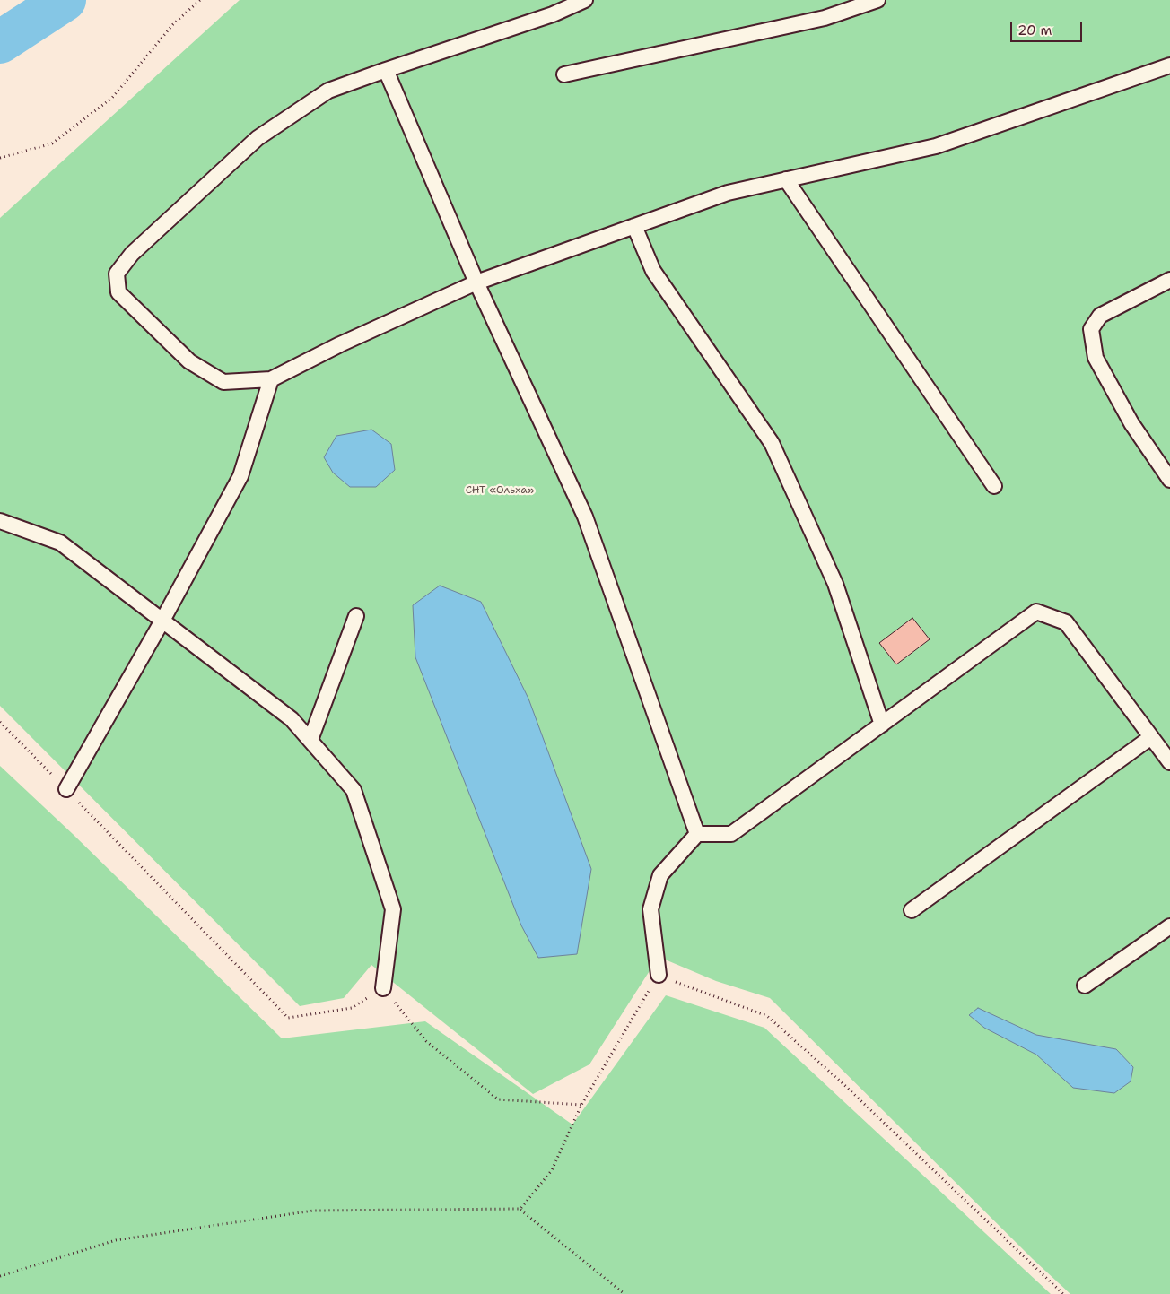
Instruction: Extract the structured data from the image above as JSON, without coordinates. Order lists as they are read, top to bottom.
{
  "parks": ["СНТ «Ольха»"],
  "scale_bar": "20 m"
}
